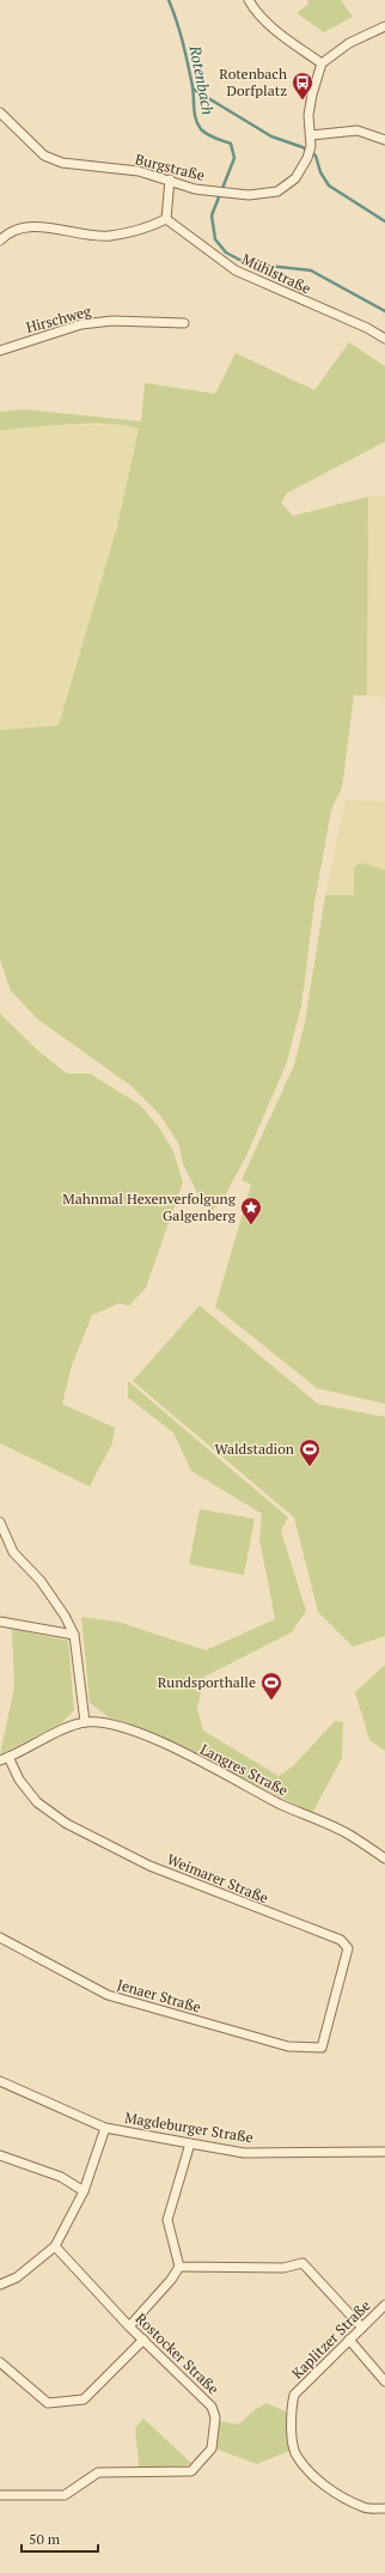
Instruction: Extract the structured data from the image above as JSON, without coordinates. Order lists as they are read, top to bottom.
{
  "streets": {
    "street": [
      "Burgstraße",
      "Mühlstraße",
      "Hirschweg",
      "Langres Straße",
      "Weimarer Straße",
      "Jenaer Straße",
      "Magdeburger Straße",
      "Kaplitzer Straße",
      "Rostocker Straße"
    ]
  },
  "crossings": [
    ["Weimarer Straße", "Jenaer Straße"]
  ],
  "water": ["Rotenbach"],
  "places": {
    "bus stop": ["Rotenbach Dorfplatz"],
    "place": ["Mahnmal Hexenverfolgung Galgenberg"],
    "sports": ["Waldstadion", "Rundsporthalle"]
  },
  "scale_bar": "50 m"
}
